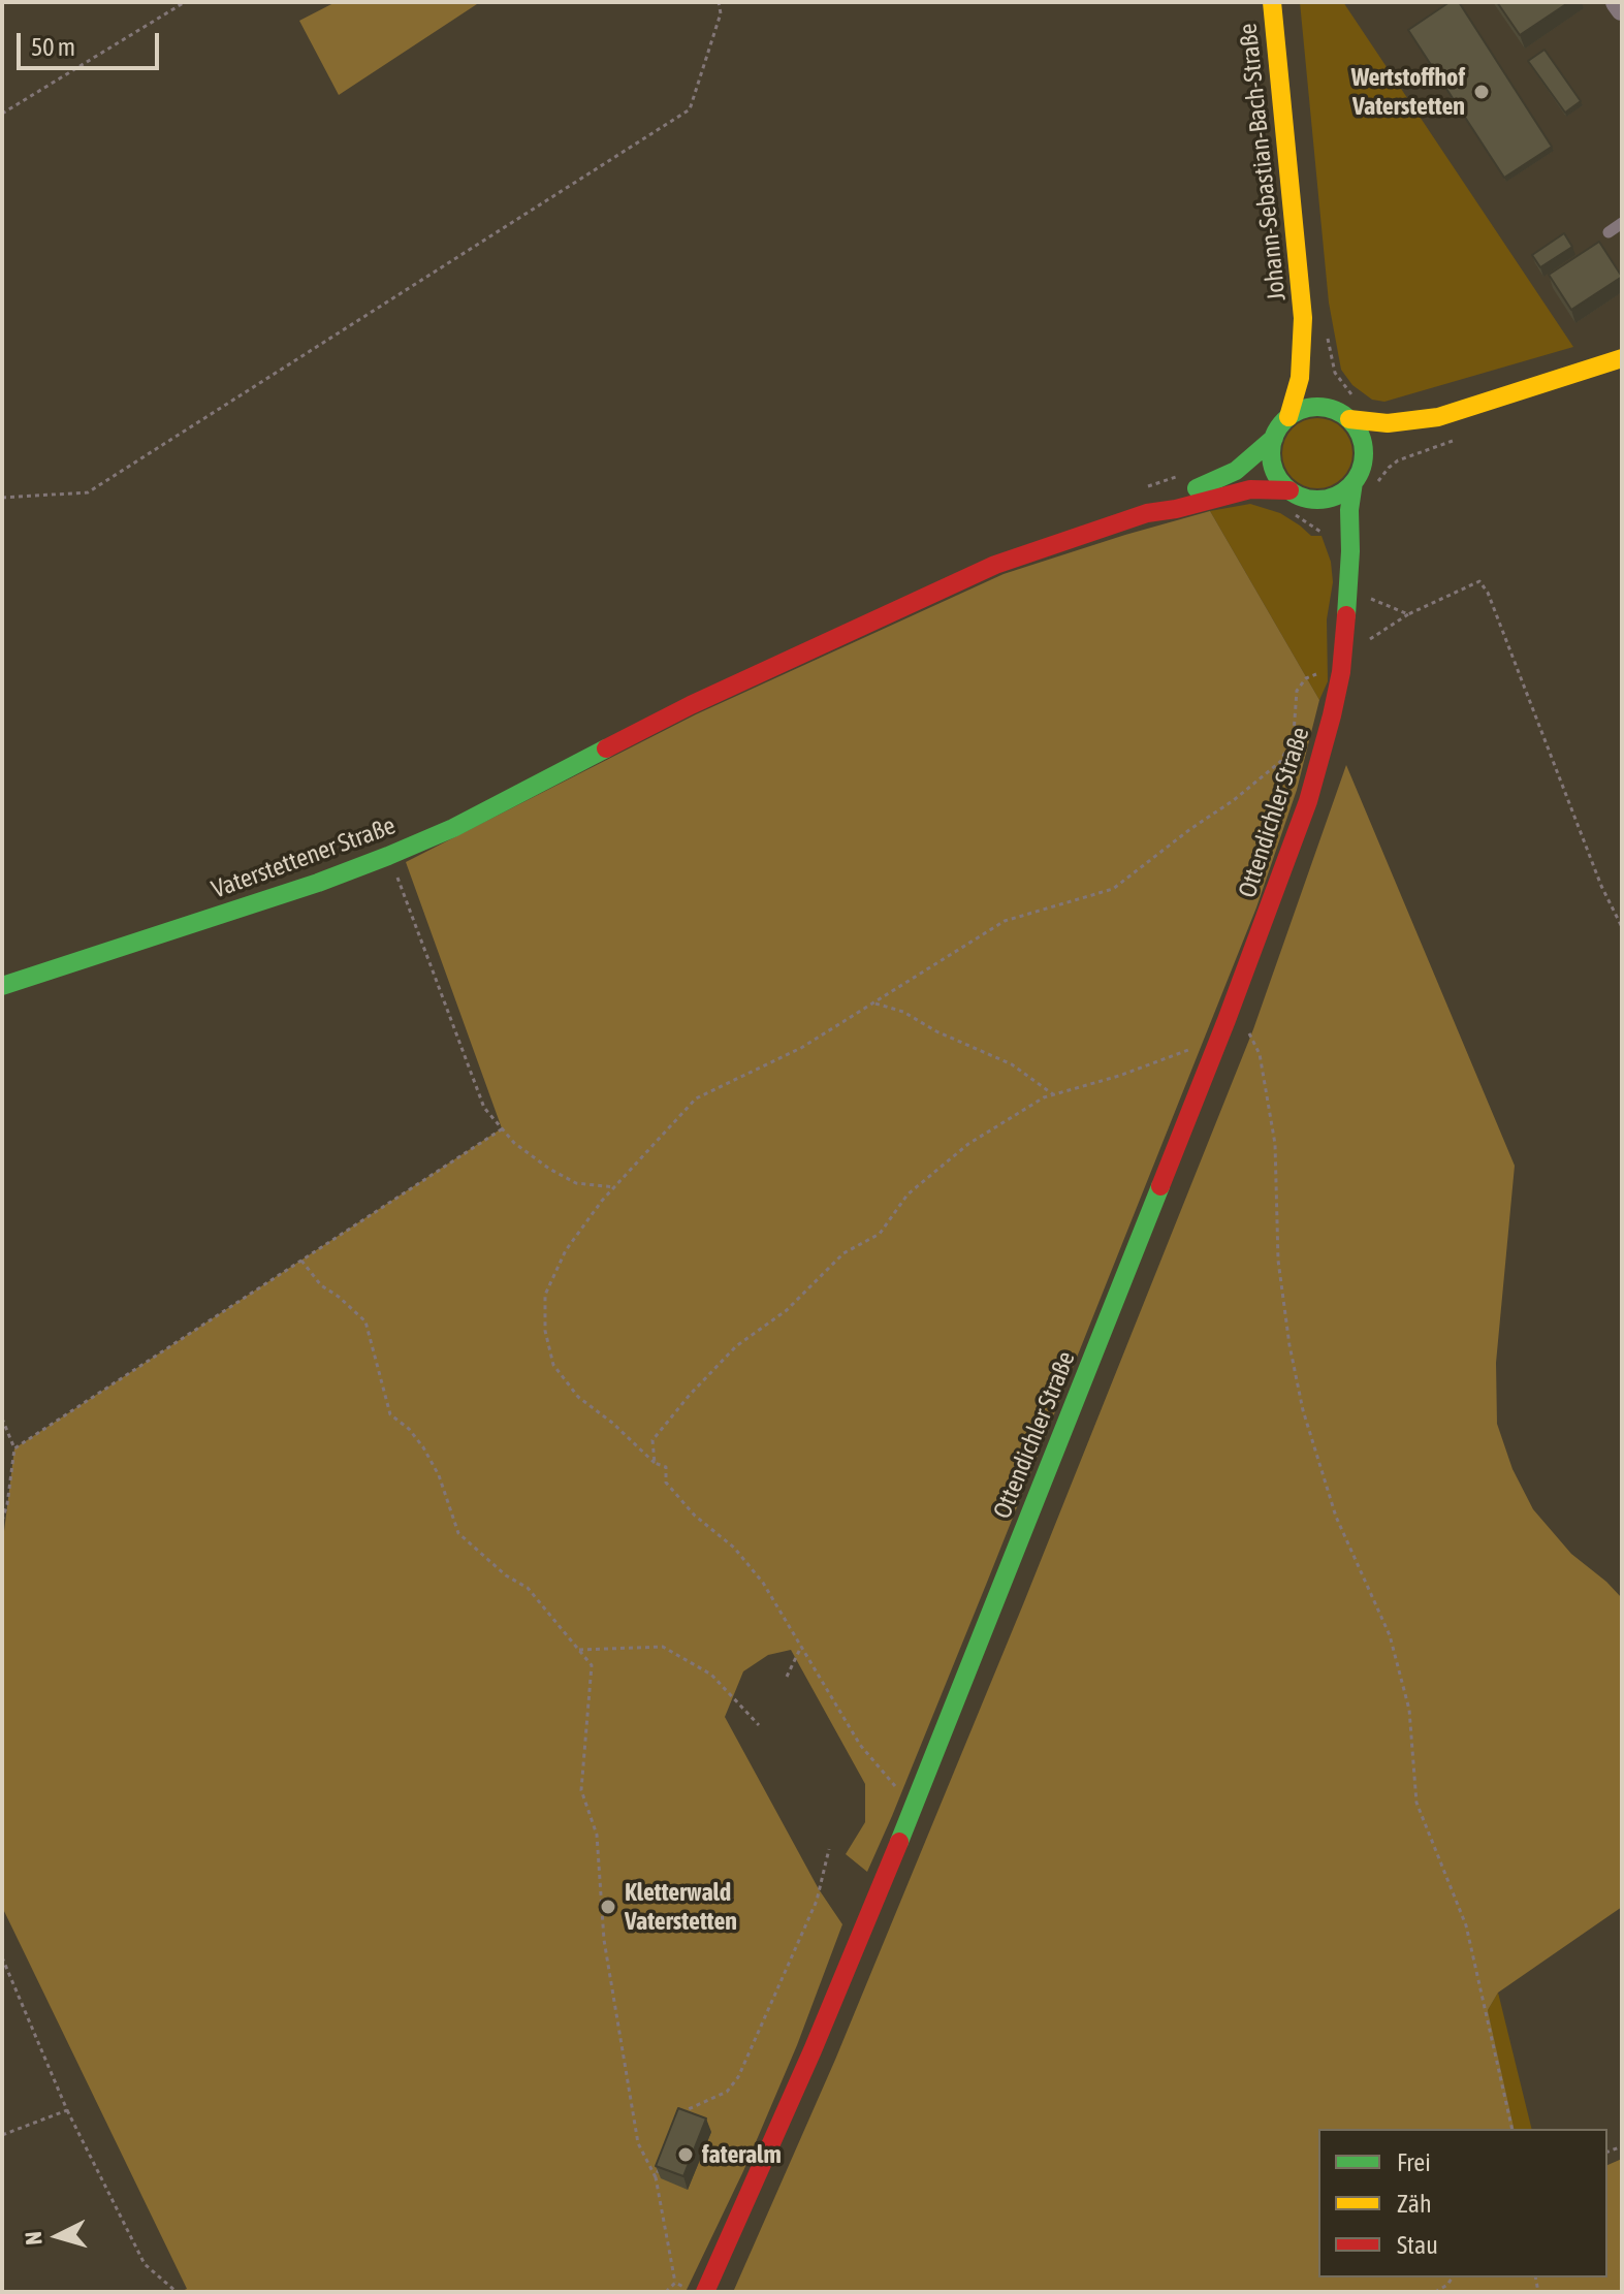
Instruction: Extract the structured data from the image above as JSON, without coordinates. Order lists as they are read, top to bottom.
{
  "streets": {
    "street": ["Johann-Sebastian-Bach-Straße", "Ottendichler Straße", "Vaterstettener Straße"]
  },
  "crossings": [
    ["Johann-Sebastian-Bach-Straße", "Ottendichler Straße"]
  ],
  "places": ["Wertstoffhof Vaterstetten", "Kletterwald Vaterstetten", "fateralm"],
  "legend": ["Frei", "Zäh", "Stau"],
  "scale_bar": "50 m",
  "north": "left"
}
